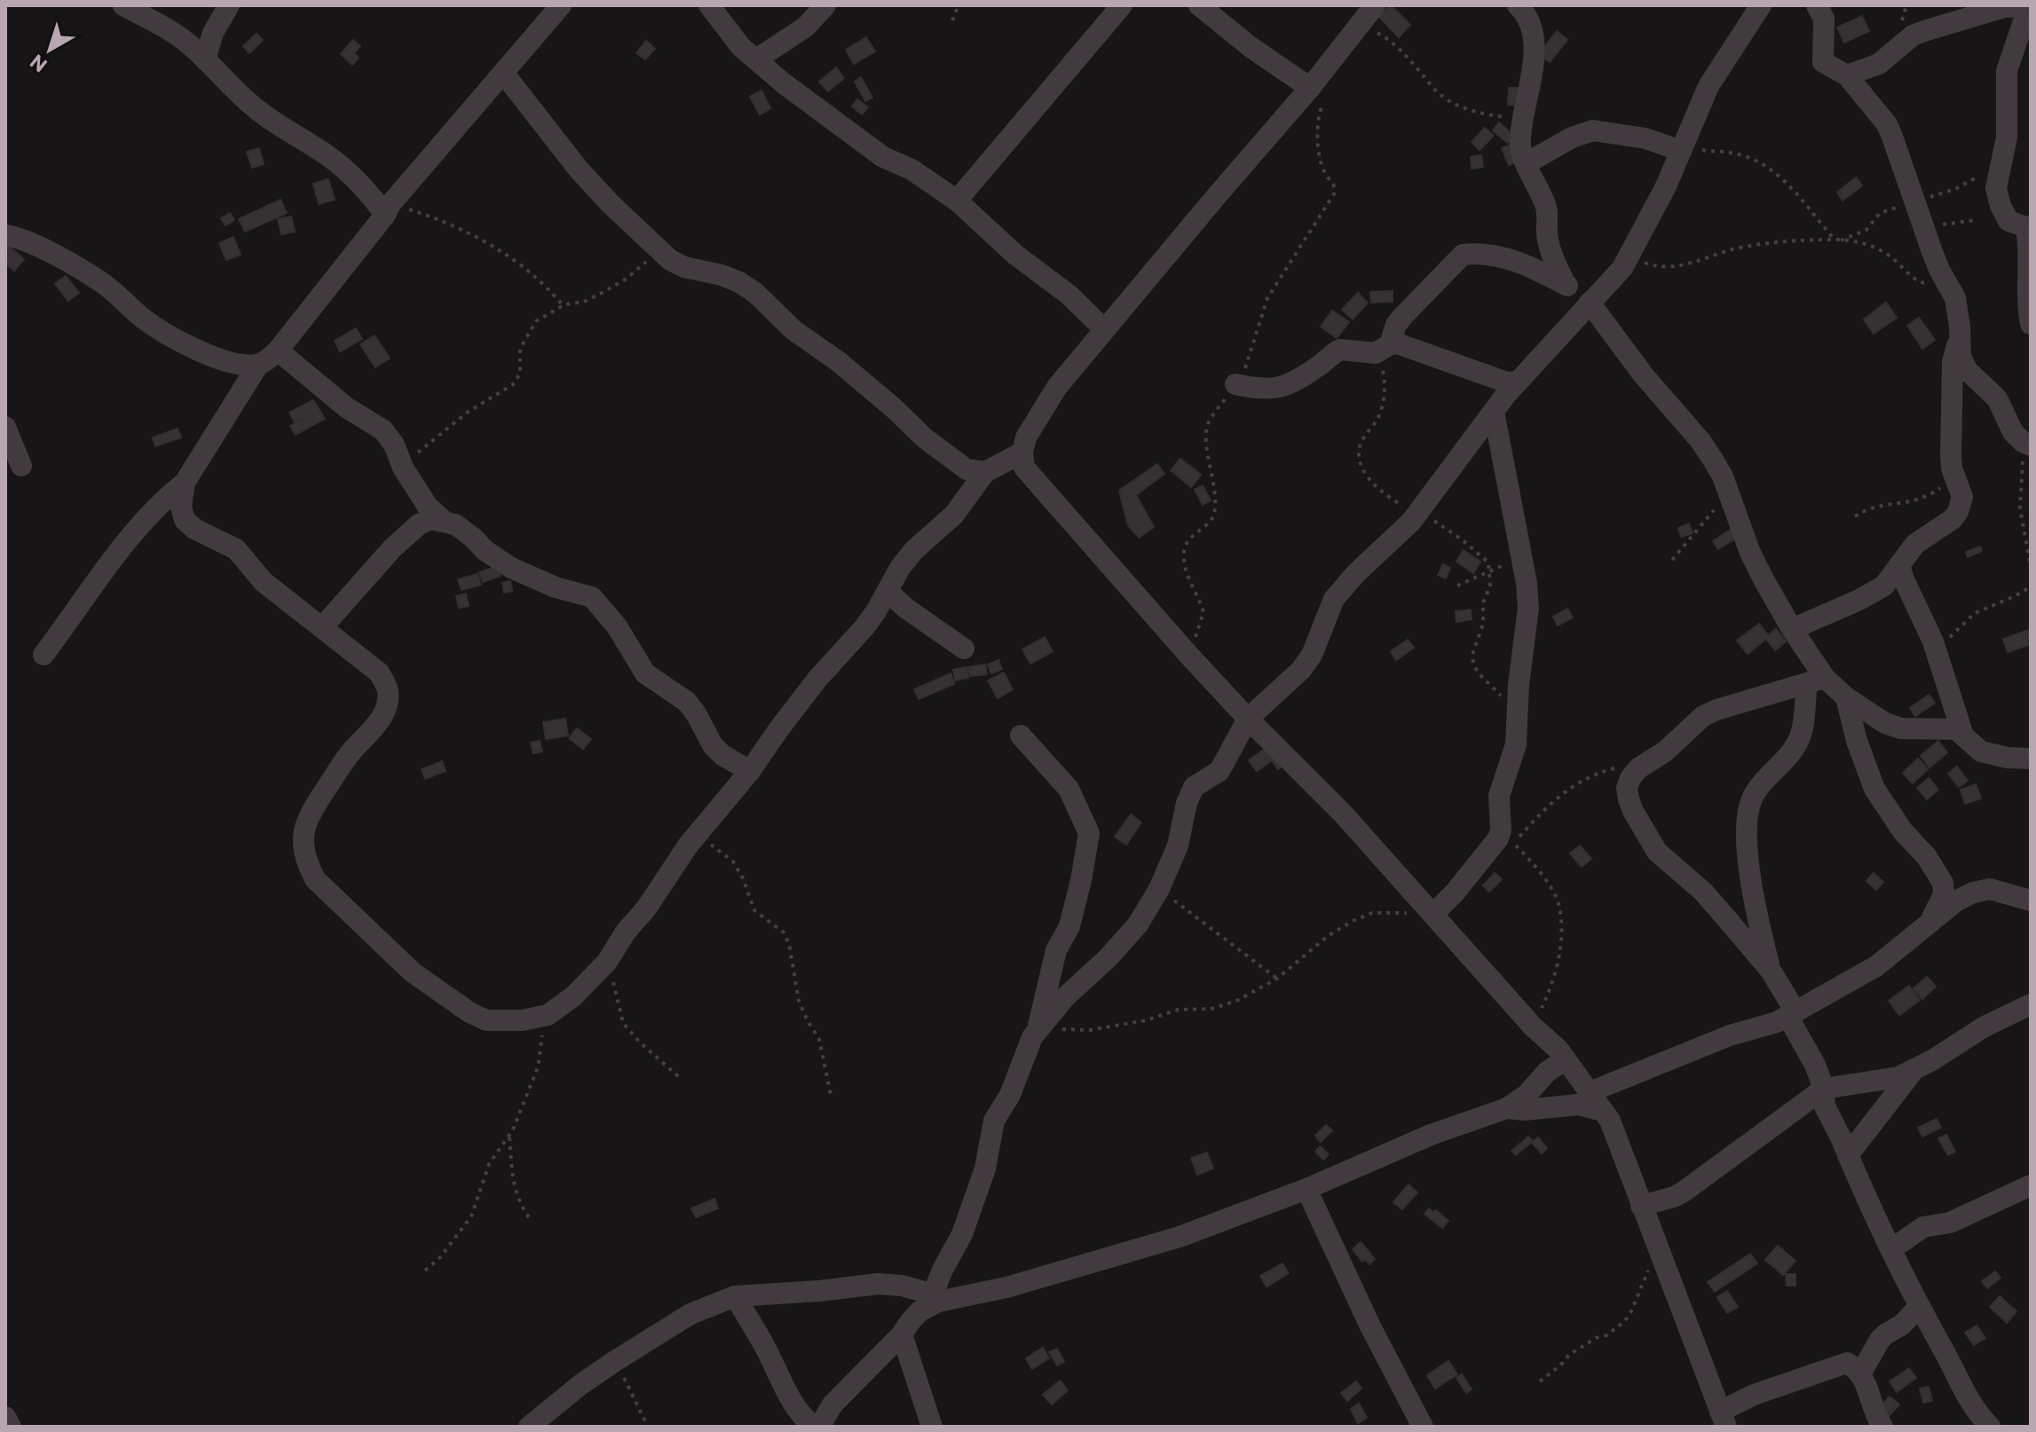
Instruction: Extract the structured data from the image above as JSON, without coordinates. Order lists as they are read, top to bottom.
{
  "north": "bottom left"
}
